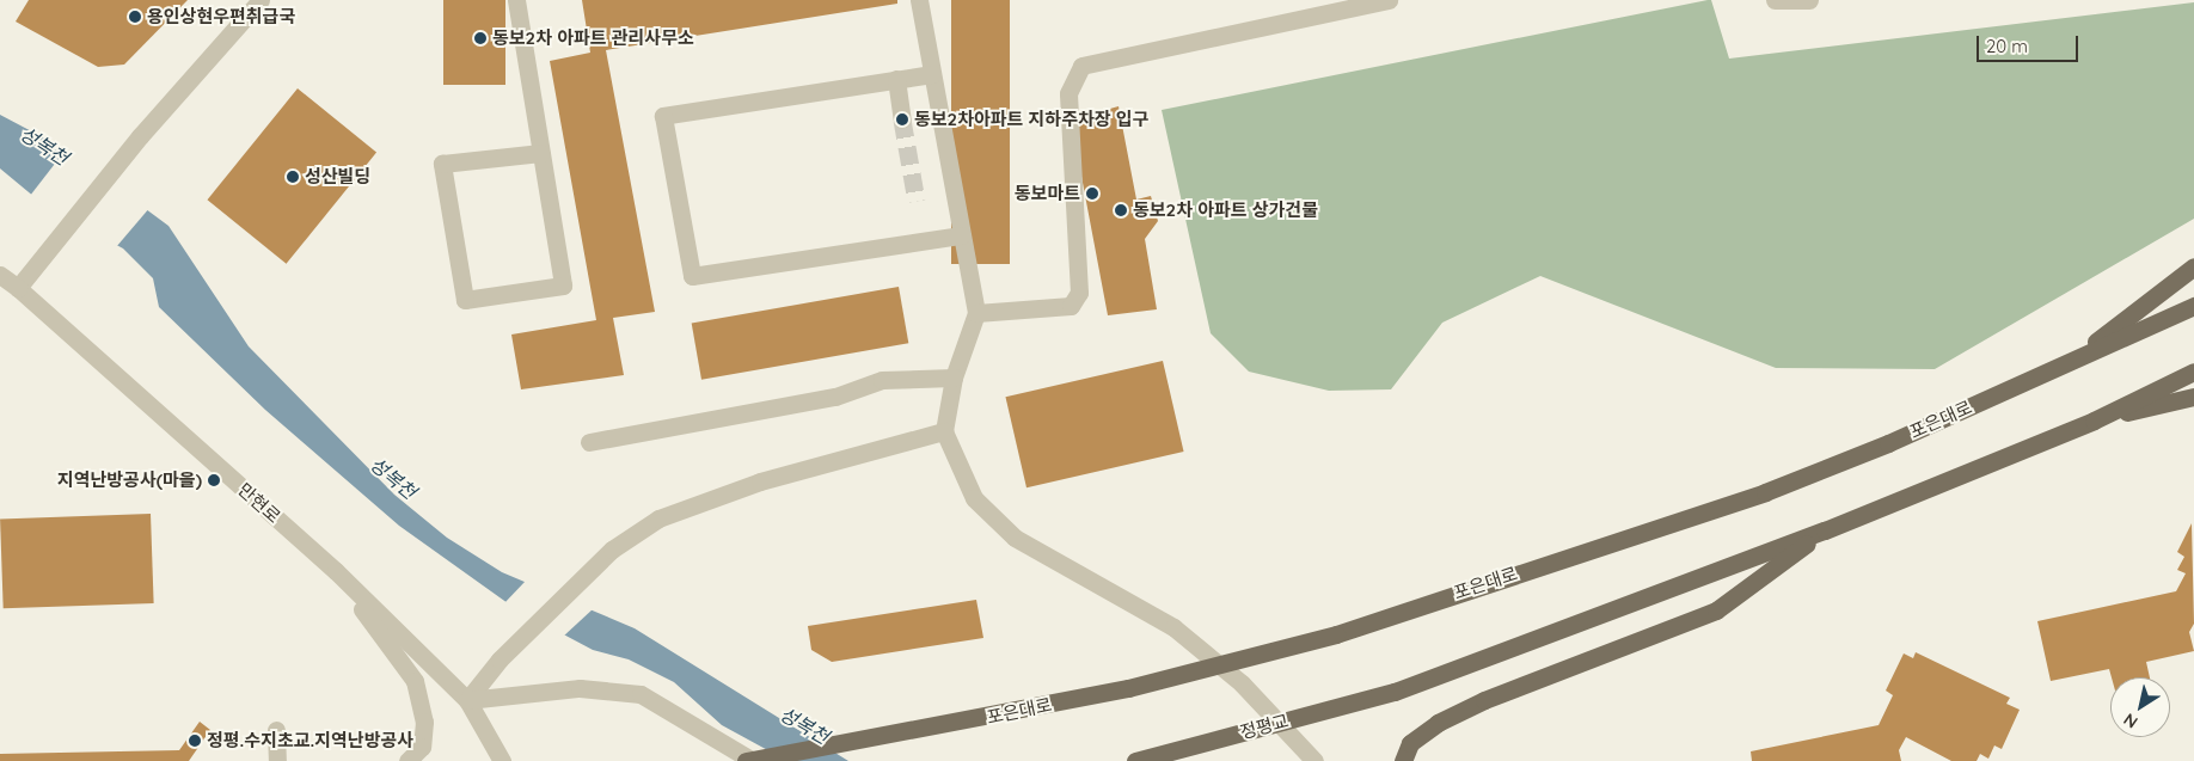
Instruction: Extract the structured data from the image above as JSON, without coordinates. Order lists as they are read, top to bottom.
{
  "streets": {
    "main road": ["포은대로", "정평교"],
    "street": ["만현로"]
  },
  "water": ["성복천"],
  "places": [
    "용인상현우편취급국",
    "동보2차 아파트 관리사무소",
    "동보2차아파트 지하주차장 입구",
    "성산빌딩",
    "동보마트",
    "동보2차 아파트 상가건물",
    "지역난방공사(마을)",
    "정평.수지초교.지역난방공사"
  ],
  "scale_bar": "20 m",
  "north": "bottom left"
}
